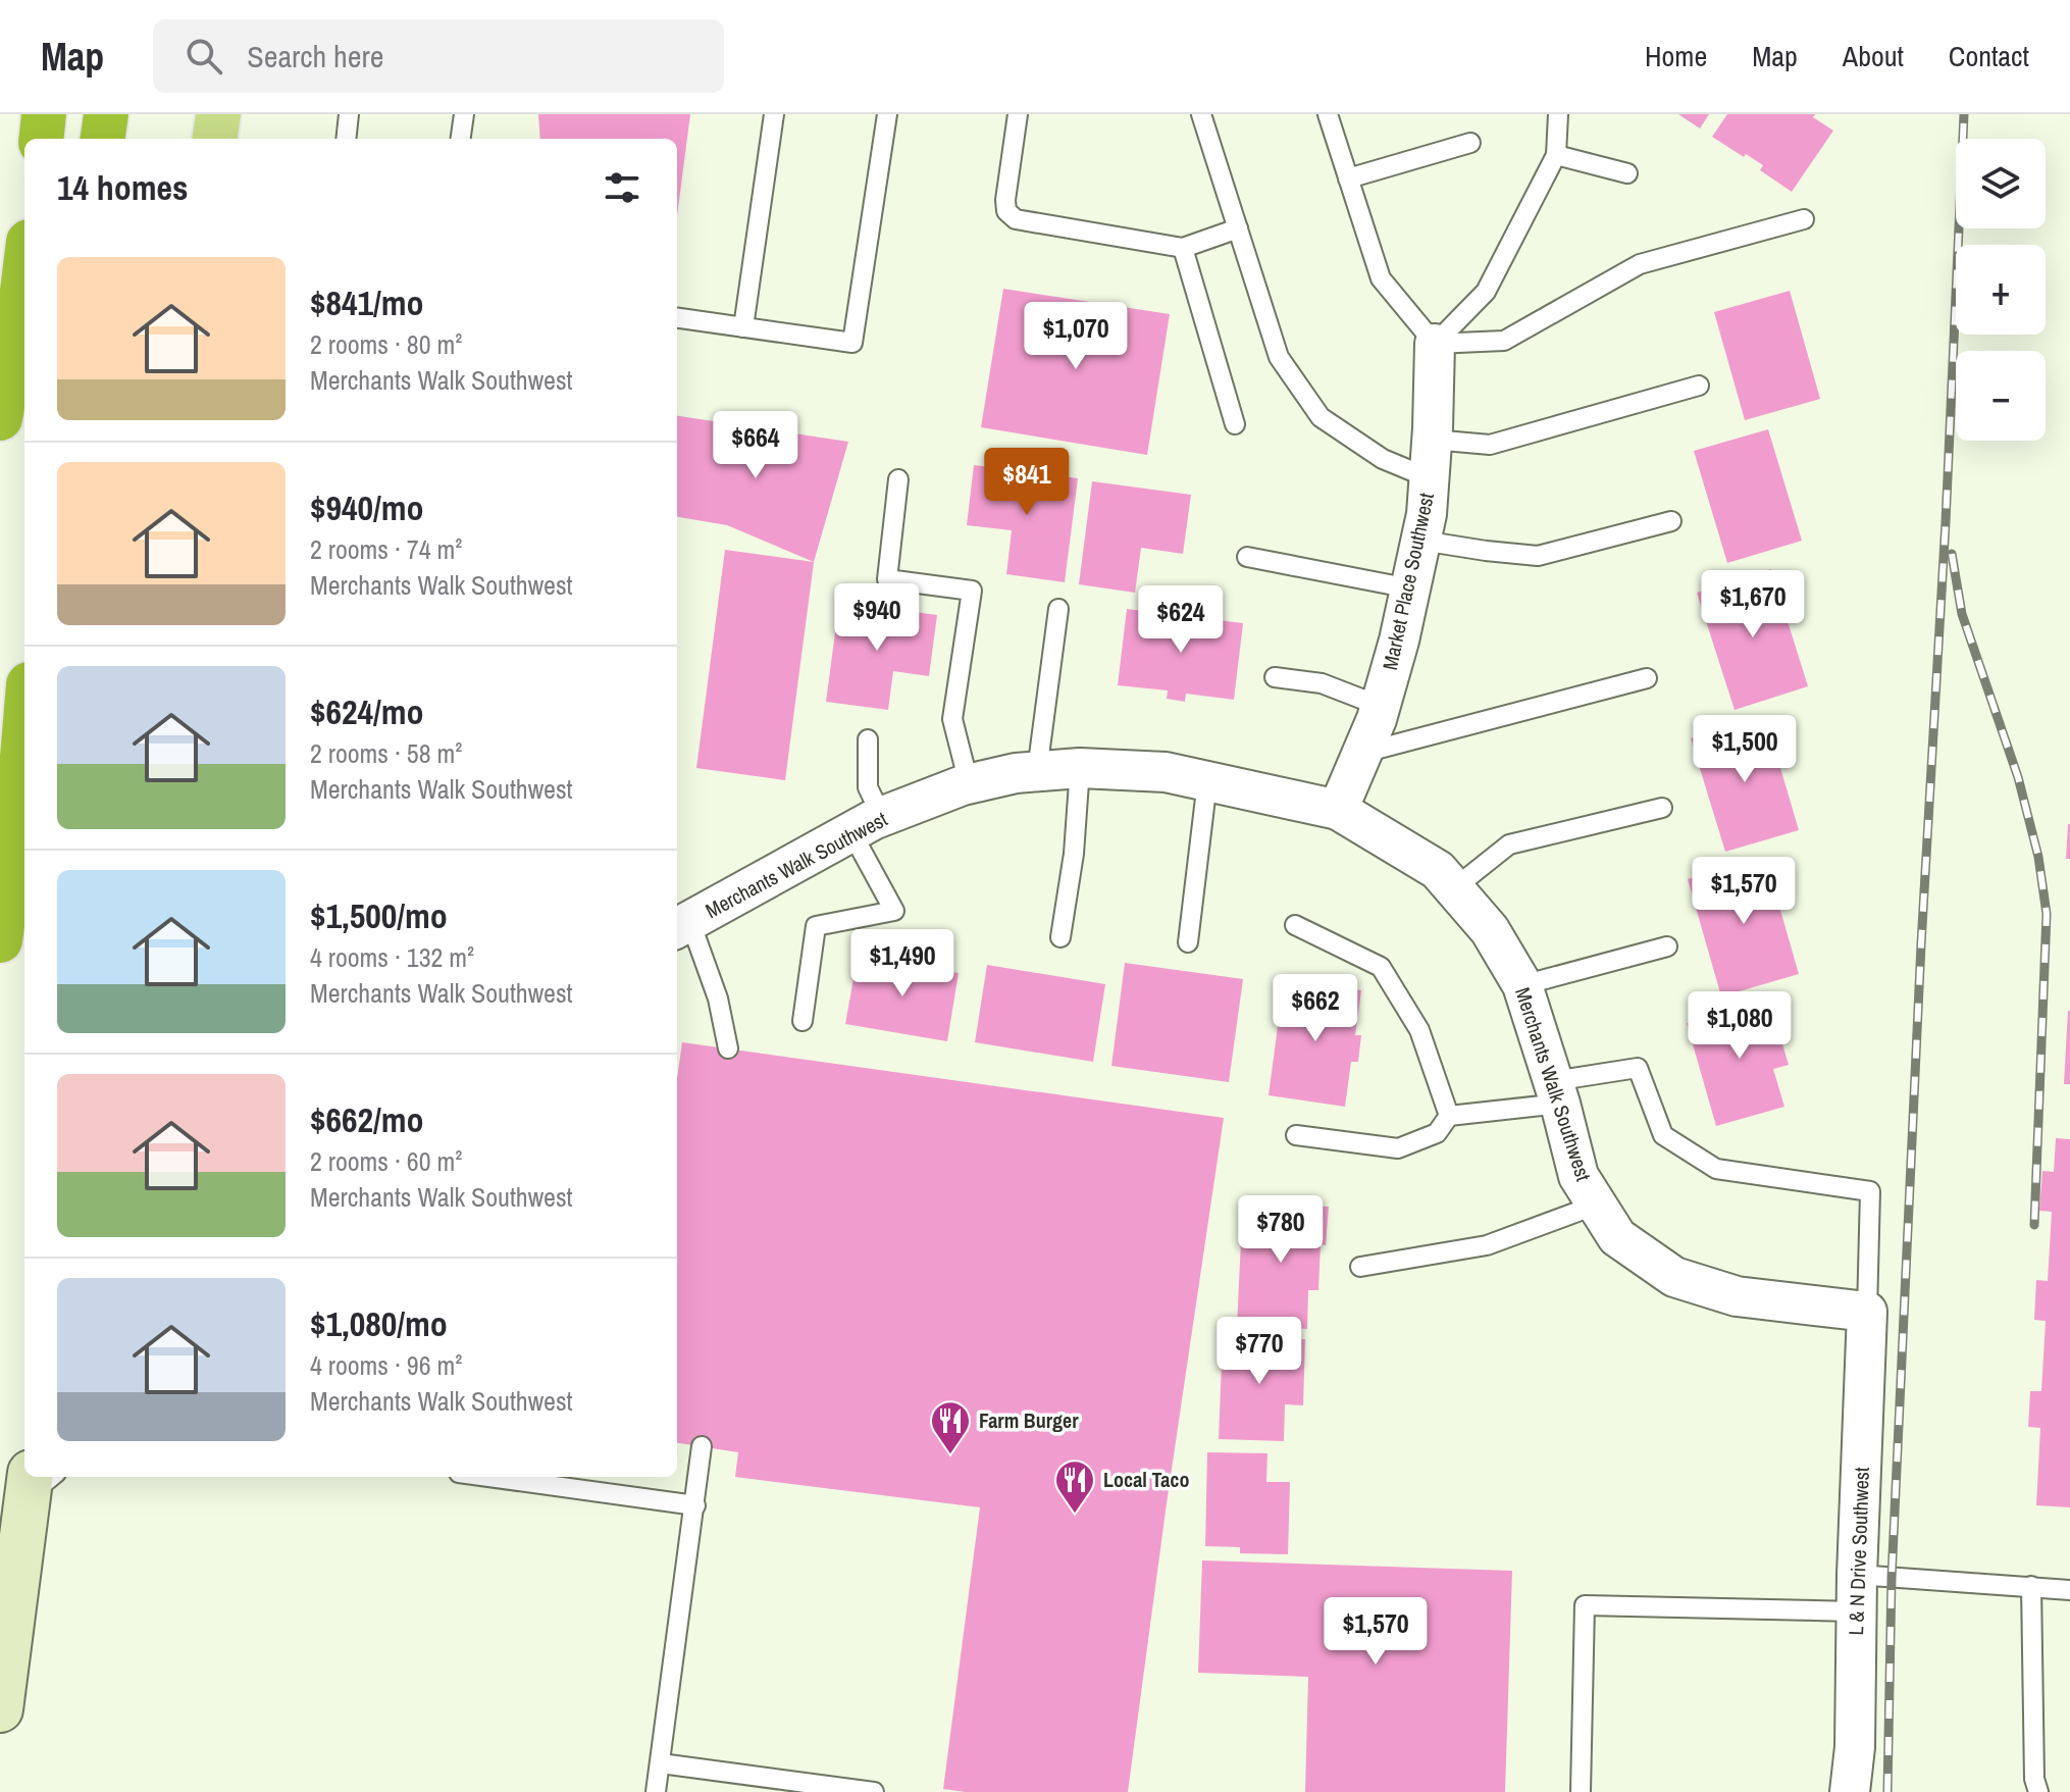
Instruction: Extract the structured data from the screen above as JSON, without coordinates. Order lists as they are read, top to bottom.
{
  "streets": {
    "street": ["Market Place Southwest", "Merchants Walk Southwest", "L & N Drive Southwest"]
  },
  "crossings": [
    ["Market Place Southwest", "Merchants Walk Southwest"],
    ["Merchants Walk Southwest", "L & N Drive Southwest"]
  ],
  "places": {
    "restaurant": ["Farm Burger", "Local Taco"]
  },
  "page": {
    "header": "Map",
    "search": "Search here",
    "nav": [
      "Home",
      "Map",
      "About",
      "Contact"
    ],
    "map_buttons": ["+", "−"],
    "heading": "14 homes",
    "list": [
      {
        "name": "$841/mo",
        "note": "2 rooms · 80 m² · Merchants Walk Southwest"
      },
      {
        "name": "$940/mo",
        "note": "2 rooms · 74 m² · Merchants Walk Southwest"
      },
      {
        "name": "$624/mo",
        "note": "2 rooms · 58 m² · Merchants Walk Southwest"
      },
      {
        "name": "$1,500/mo",
        "note": "4 rooms · 132 m² · Merchants Walk Southwest"
      },
      {
        "name": "$662/mo",
        "note": "2 rooms · 60 m² · Merchants Walk Southwest"
      },
      {
        "name": "$1,080/mo",
        "note": "4 rooms · 96 m² · Merchants Walk Southwest"
      }
    ],
    "price": [
      "$1,070",
      "$664",
      "$841",
      "$1,670",
      "$940",
      "$624",
      "$1,500",
      "$1,570",
      "$1,490",
      "$662",
      "$1,080",
      "$780",
      "$770",
      "$1,570"
    ]
  }
}
